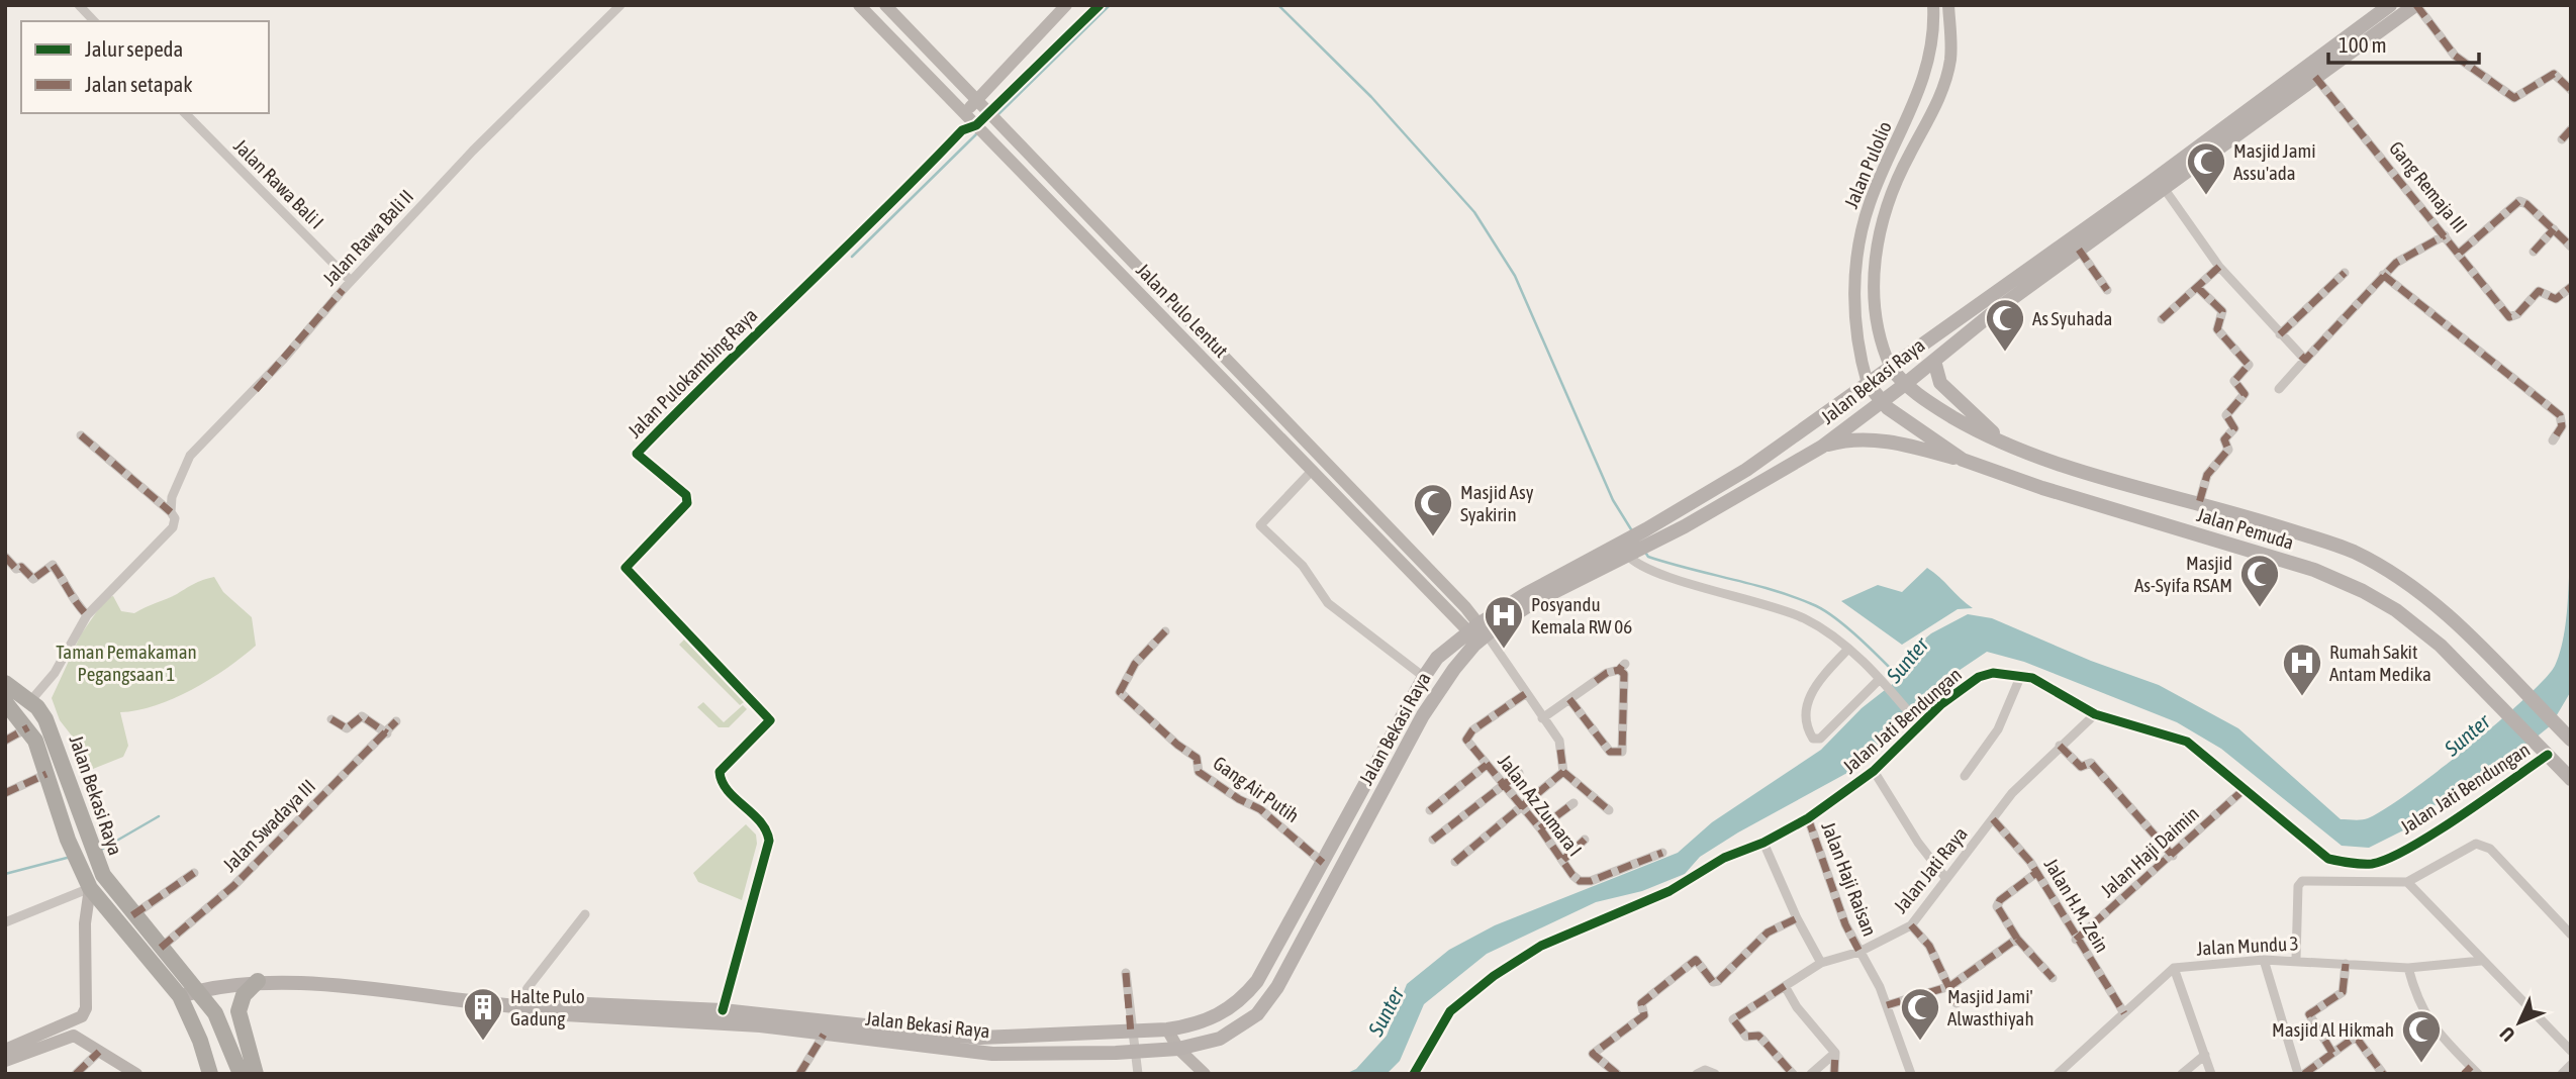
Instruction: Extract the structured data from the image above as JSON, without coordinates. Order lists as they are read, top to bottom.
{
  "streets": {
    "highway": ["Jalan Bekasi Raya"],
    "main road": ["Jalan Pemuda"],
    "street": [
      "Jalan Pulolio",
      "Jalan Rawa Bali I",
      "Gang Remaja III",
      "Jalan Rawa Bali II",
      "Jalan Pulo Lentut",
      "Jalan Pulokambing Raya",
      "Jalan Jati Bendungan",
      "Gang Air Putih",
      "Jalan Az Zumara I",
      "Jalan Swadaya III",
      "Jalan Haji Daimin",
      "Jalan Jati Raya",
      "Jalan Haji Raisan",
      "Jalan H.M. Zein",
      "Jalan Mundu 3"
    ]
  },
  "crossings": [
    ["Jalan Pulolio", "Jalan Bekasi Raya"],
    ["Jalan Pulolio", "Jalan Pemuda"],
    ["Jalan Rawa Bali I", "Jalan Rawa Bali II"],
    ["Gang Remaja III", "Jalan Bekasi Raya"],
    ["Jalan Pulo Lentut", "Jalan Pulokambing Raya"],
    ["Jalan Pulo Lentut", "Jalan Bekasi Raya"],
    ["Jalan Pulokambing Raya", "Jalan Bekasi Raya"],
    ["Jalan Bekasi Raya", "Jalan Pemuda"],
    ["Jalan Bekasi Raya", "Gang Air Putih"],
    ["Jalan Bekasi Raya", "Jalan Swadaya III"],
    ["Jalan Pemuda", "Jalan Jati Bendungan"],
    ["Jalan Jati Bendungan", "Jalan Haji Daimin"],
    ["Jalan Jati Bendungan", "Jalan Jati Raya"],
    ["Jalan Jati Bendungan", "Jalan Haji Raisan"],
    ["Jalan Haji Daimin", "Jalan H.M. Zein"],
    ["Jalan Jati Raya", "Jalan Haji Raisan"],
    ["Jalan Jati Raya", "Jalan H.M. Zein"],
    ["Jalan H.M. Zein", "Jalan Mundu 3"]
  ],
  "water": ["Sunter"],
  "parks": ["Taman Pemakaman Pegangsaan 1"],
  "places": {
    "mosque": [
      "Masjid Jami Assu'ada",
      "As Syuhada",
      "Masjid Asy Syakirin",
      "Masjid As-Syifa RSAM",
      "Masjid Jami' Alwasthiyah",
      "Masjid Al Hikmah"
    ],
    "hospital": ["Posyandu Kemala RW 06", "Rumah Sakit Antam Medika"],
    "building": ["Halte Pulo Gadung"]
  },
  "legend": ["Jalur sepeda", "Jalan setapak"],
  "scale_bar": "100 m",
  "north": "bottom left"
}
